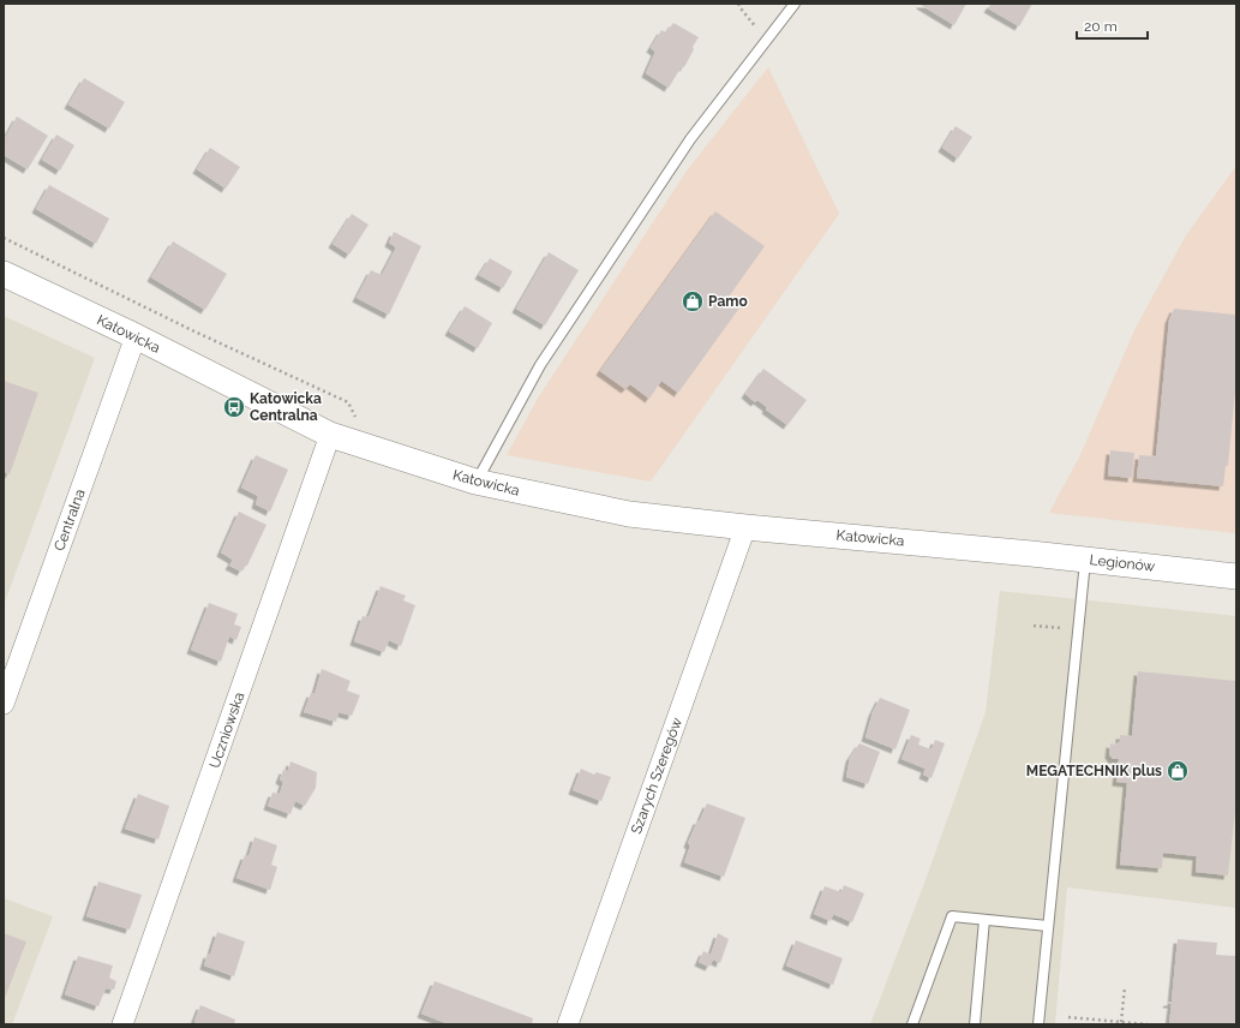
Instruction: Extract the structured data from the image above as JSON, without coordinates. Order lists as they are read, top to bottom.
{
  "streets": {
    "street": [
      "Katowicka",
      "Centralna",
      "Legionów",
      "Uczniowska",
      "Szarych Szeregów"
    ]
  },
  "crossings": [
    ["Katowicka", "Centralna"],
    ["Katowicka", "Legionów"],
    ["Katowicka", "Uczniowska"],
    ["Katowicka", "Szarych Szeregów"]
  ],
  "places": {
    "shop": ["Pamo", "MEGATECHNIK plus"],
    "bus stop": ["Katowicka Centralna"]
  },
  "scale_bar": "20 m"
}
